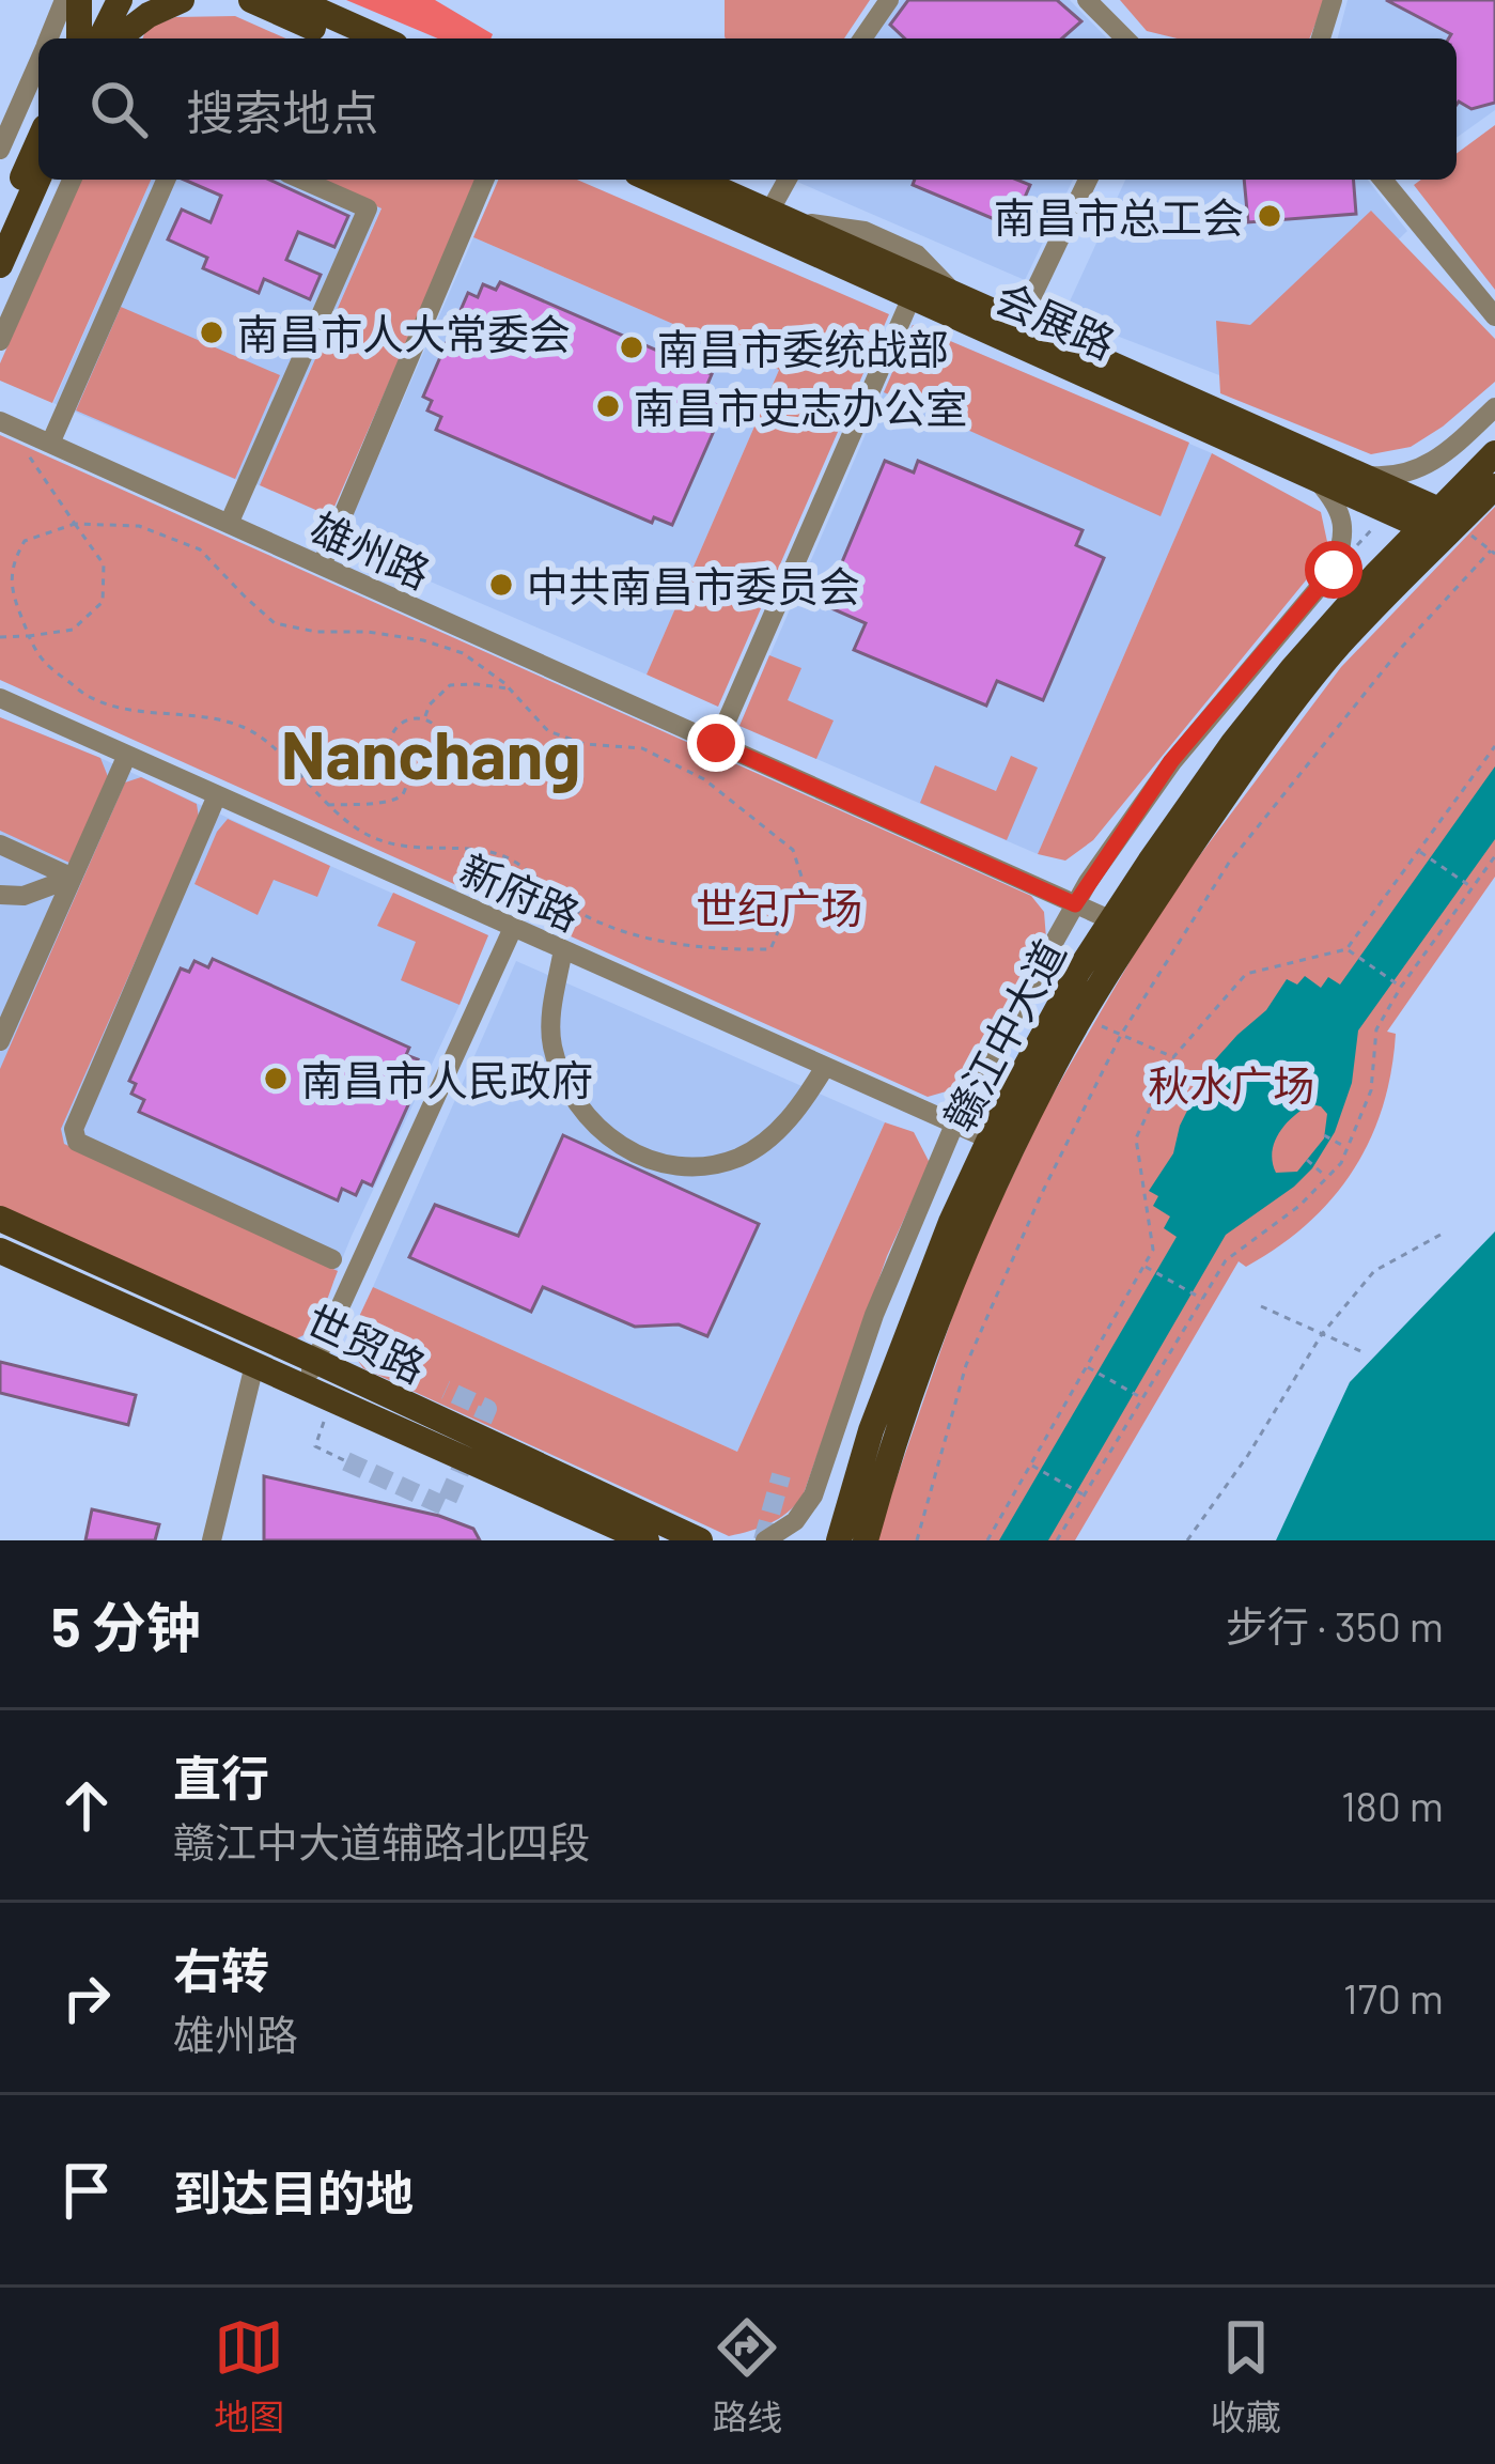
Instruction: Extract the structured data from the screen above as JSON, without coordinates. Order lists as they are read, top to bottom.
{
  "streets": {
    "main road": ["会展路", "赣江中大道", "世贸路"],
    "street": ["雄州路", "新府路"]
  },
  "crossings": [
    ["会展路", "赣江中大道"],
    ["雄州路", "赣江中大道"],
    ["新府路", "赣江中大道"]
  ],
  "districts": ["Nanchang"],
  "parks": ["世纪广场", "秋水广场"],
  "places": [
    "南昌市总工会",
    "南昌市人大常委会",
    "南昌市委统战部",
    "南昌市史志办公室",
    "中共南昌市委员会",
    "南昌市人民政府"
  ],
  "page": {
    "search": "搜索地点",
    "heading": ["5 分钟", "步行 · 350 m"],
    "list": [
      ["直行", "赣江中大道辅路北四段", "180 m"],
      ["右转", "雄州路", "170 m"],
      "到达目的地"
    ],
    "nav": ["地图", "路线", "收藏"]
  }
}
